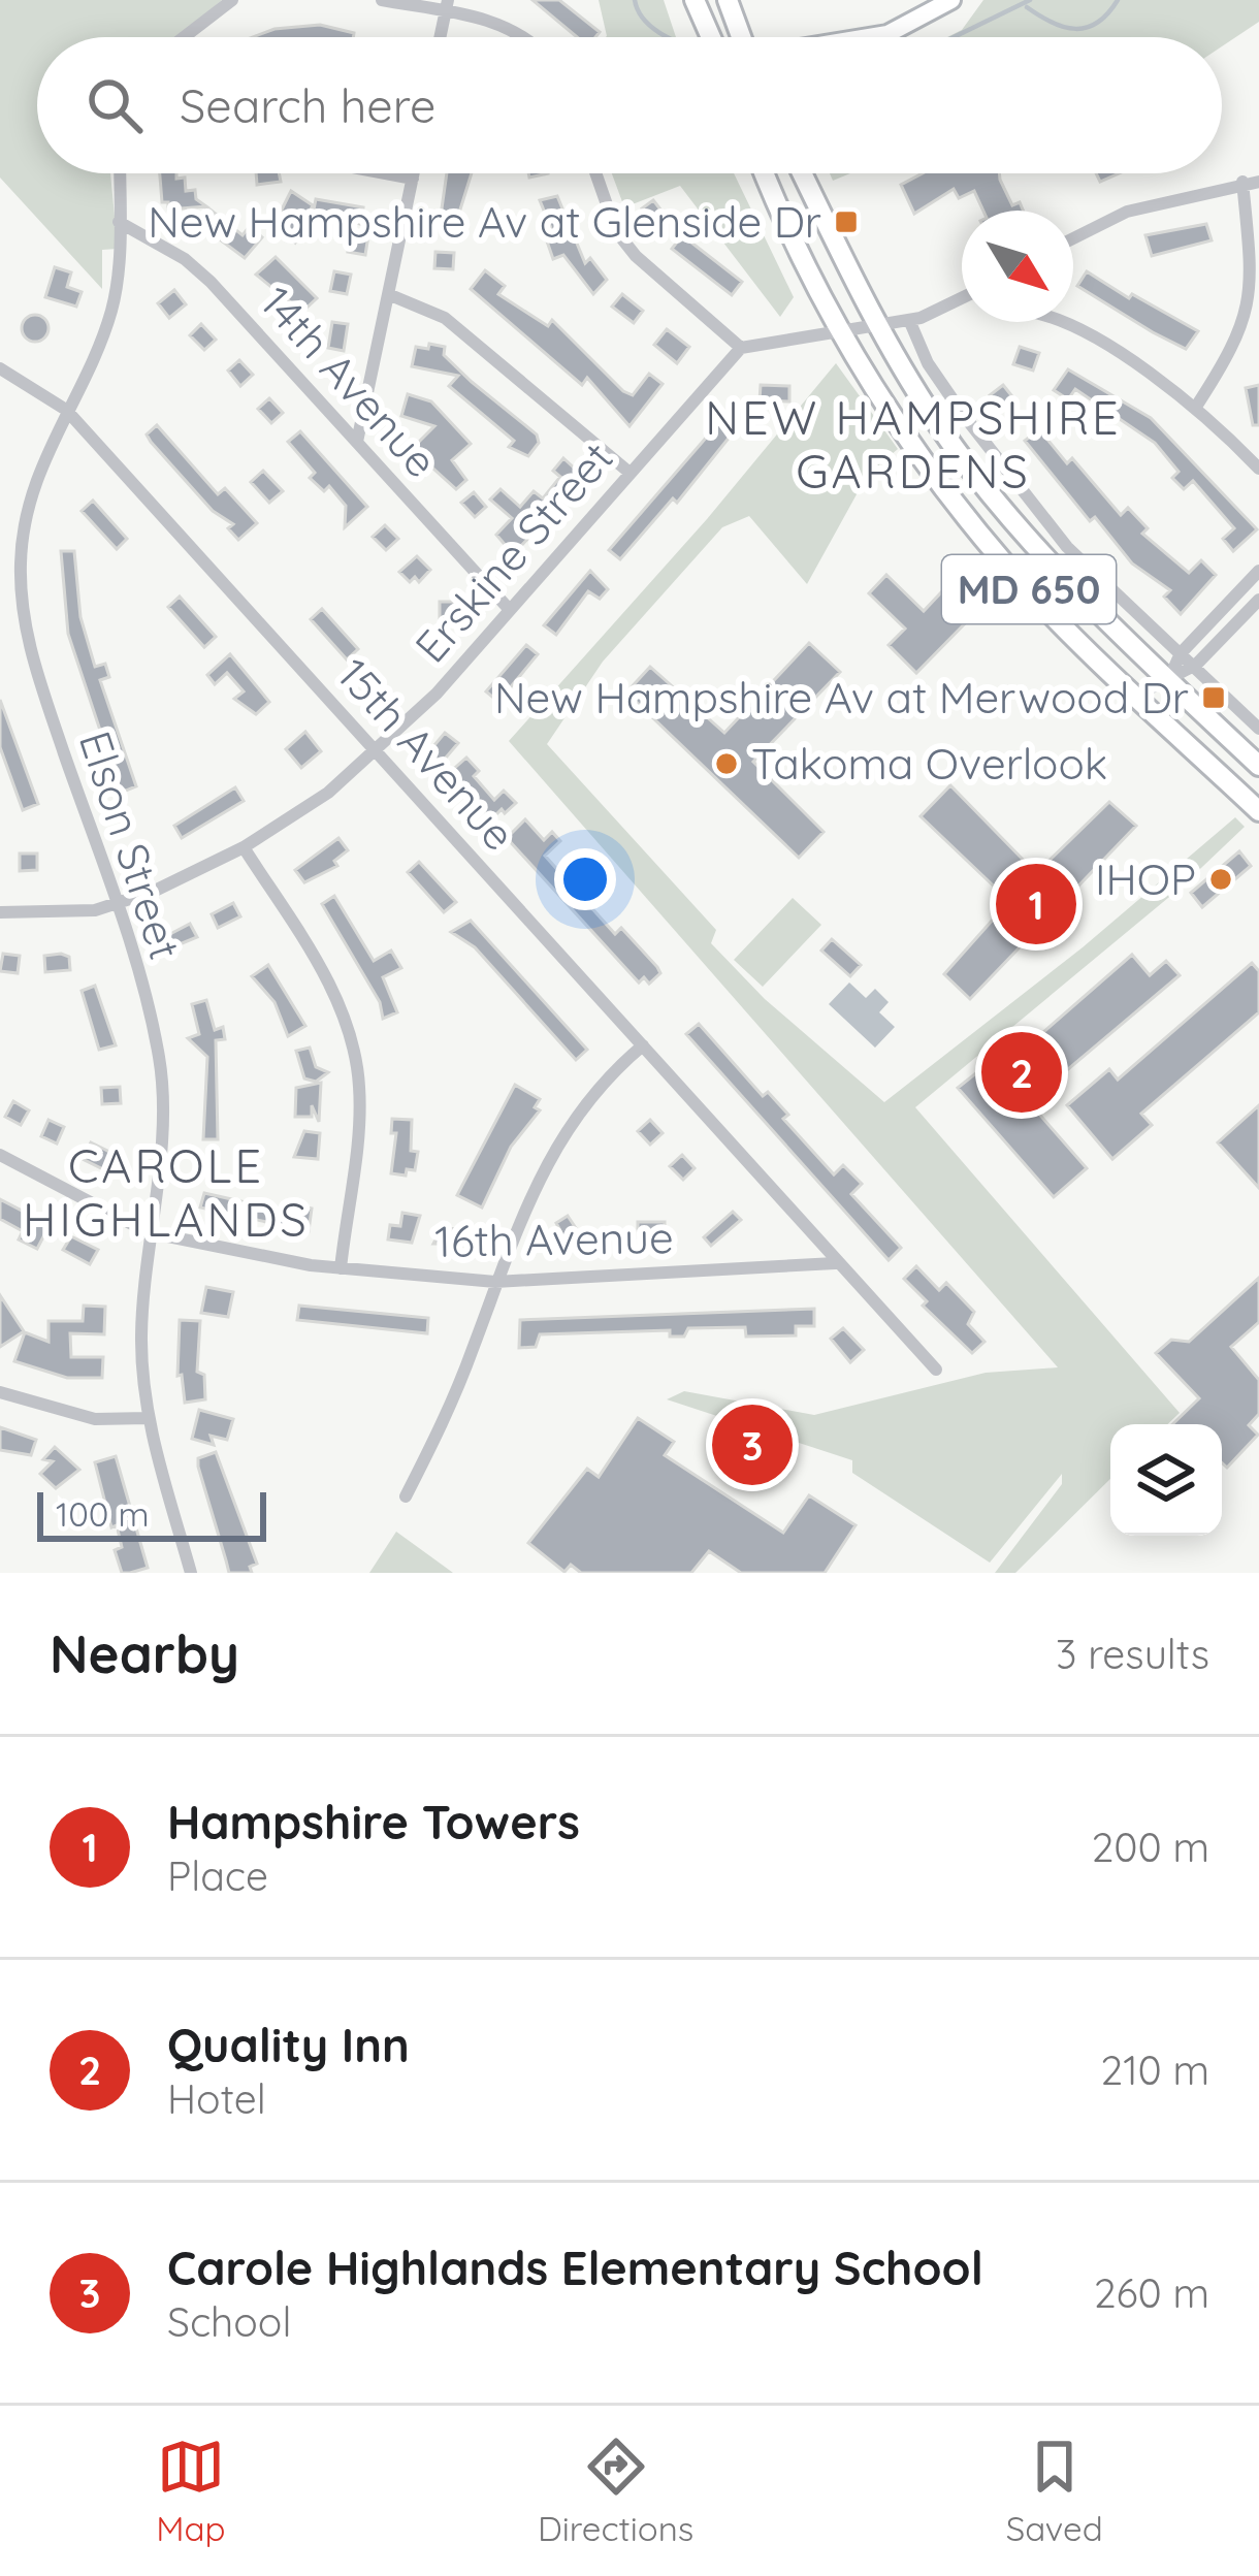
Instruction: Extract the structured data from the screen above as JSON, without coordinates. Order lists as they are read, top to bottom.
{
  "streets": {
    "main road": ["MD 650"],
    "street": [
      "14th Avenue",
      "Erskine Street",
      "15th Avenue",
      "Elson Street",
      "16th Avenue"
    ]
  },
  "crossings": [
    ["14th Avenue", "Erskine Street"],
    ["14th Avenue", "Elson Street"],
    ["Erskine Street", "15th Avenue"],
    ["Erskine Street", "Elson Street"],
    ["15th Avenue", "Elson Street"],
    ["15th Avenue", "16th Avenue"],
    ["Elson Street", "16th Avenue"]
  ],
  "districts": ["NEW HAMPSHIRE GARDENS", "CAROLE HIGHLANDS"],
  "places": {
    "transit": ["New Hampshire Av at Glenside Dr", "New Hampshire Av at Merwood Dr"],
    "other": ["Takoma Overlook", "IHOP"]
  },
  "scale_bar": "100 m",
  "north": "bottom right",
  "page": {
    "search": "Search here",
    "pins": ["1", "2", "3"],
    "scale": "100 m",
    "heading": ["Nearby", "3 results"],
    "list": [
      {
        "mark": "1",
        "name": "Hampshire Towers",
        "note": "Place",
        "value": "200 m"
      },
      {
        "mark": "2",
        "name": "Quality Inn",
        "note": "Hotel",
        "value": "210 m"
      },
      {
        "mark": "3",
        "name": "Carole Highlands Elementary School",
        "note": "School",
        "value": "260 m"
      }
    ],
    "nav": ["Map", "Directions", "Saved"]
  }
}
